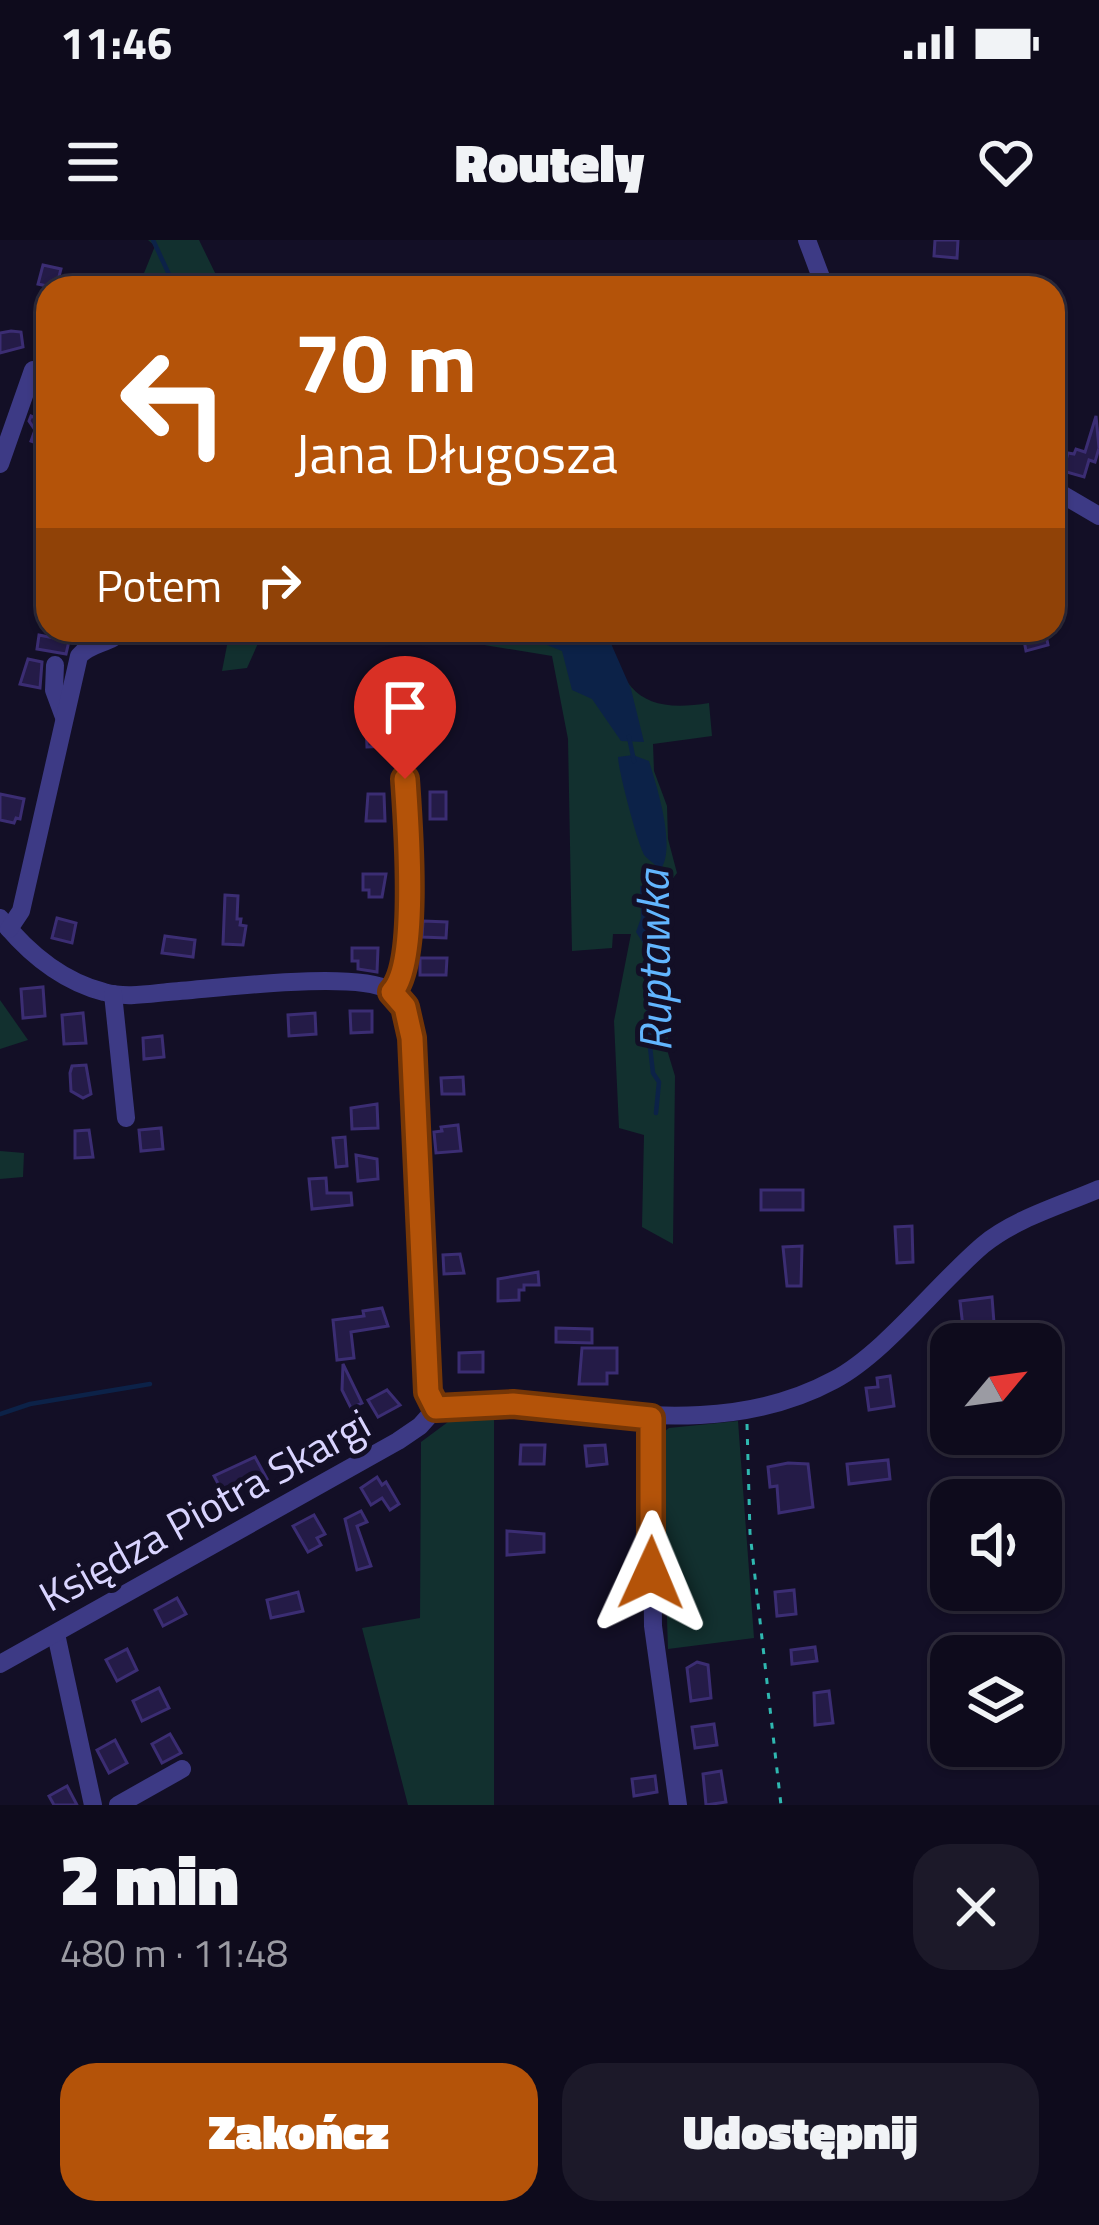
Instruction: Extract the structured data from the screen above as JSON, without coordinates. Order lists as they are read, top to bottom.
{
  "streets": {
    "street": ["Księdza Piotra Skargi"]
  },
  "water": ["Ruptawka"],
  "north": "top right",
  "page": {
    "status": "11:46",
    "header": "Routely",
    "turn": ["70 m", "Jana Długosza"],
    "then": "Potem",
    "heading": ["2 min", "480 m · 11:48"],
    "buttons": ["Zakończ", "Udostępnij"]
  }
}
